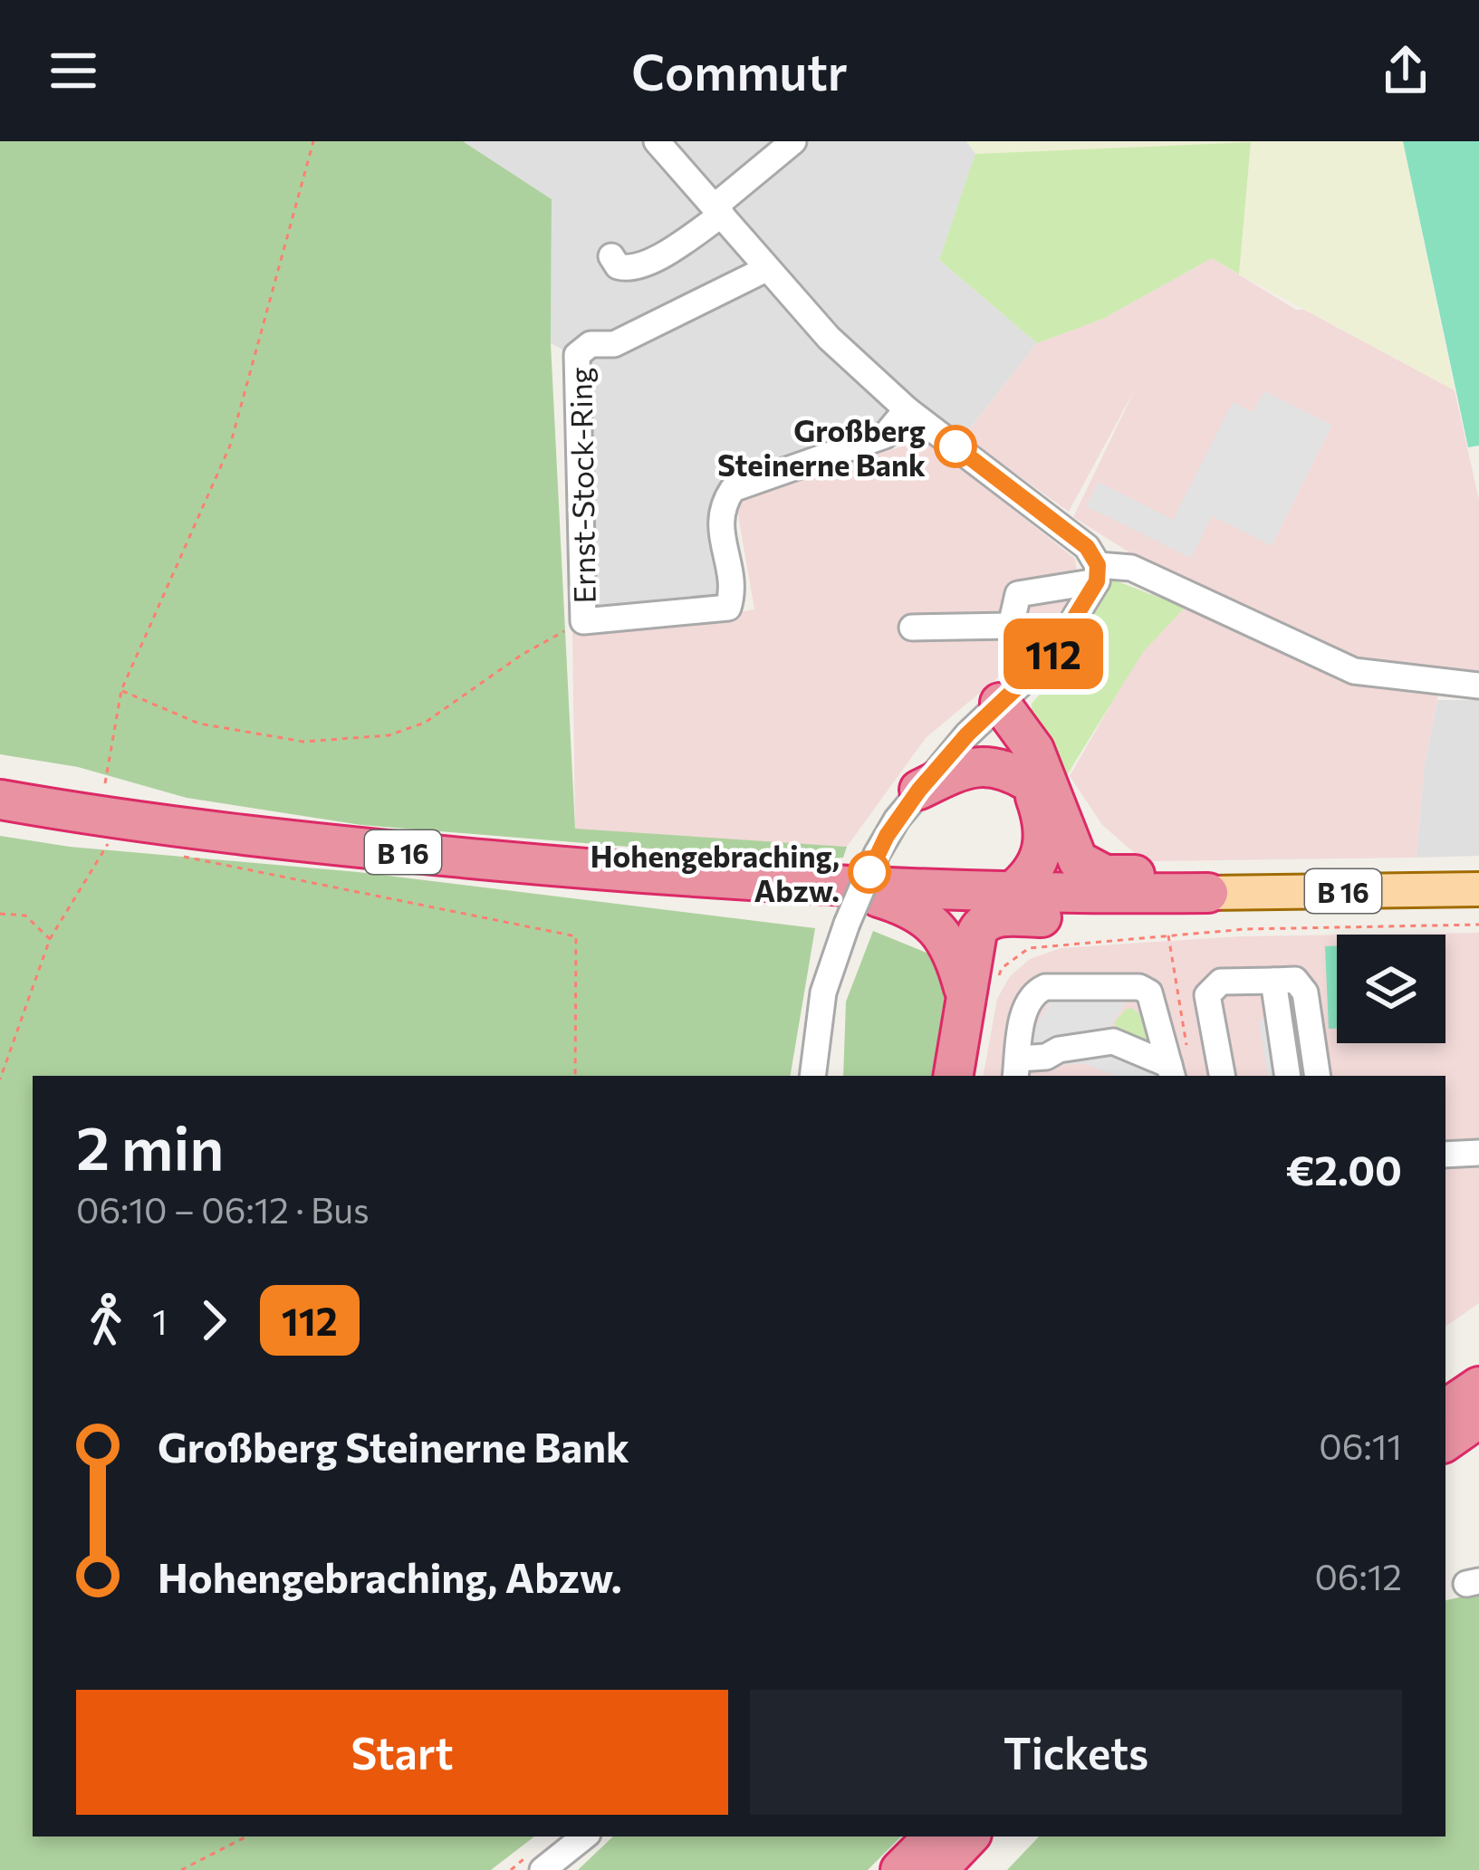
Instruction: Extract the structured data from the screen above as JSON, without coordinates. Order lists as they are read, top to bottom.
{
  "streets": {
    "highway": ["B 16"],
    "street": ["Ernst-Stock-Ring"]
  },
  "places": ["Großberg Steinerne Bank", "Hohengebraching, Abzw."],
  "lines": ["bus line 112"],
  "page": {
    "header": "Commutr",
    "on_map": "112",
    "heading": ["2 min", "06:10 – 06:12 · Bus", "€2.00"],
    "legs": ["1", "112"],
    "list": [
      {
        "name": "Großberg Steinerne Bank",
        "value": "06:11"
      },
      {
        "name": "Hohengebraching, Abzw.",
        "value": "06:12"
      }
    ],
    "buttons": ["Start", "Tickets"]
  }
}
